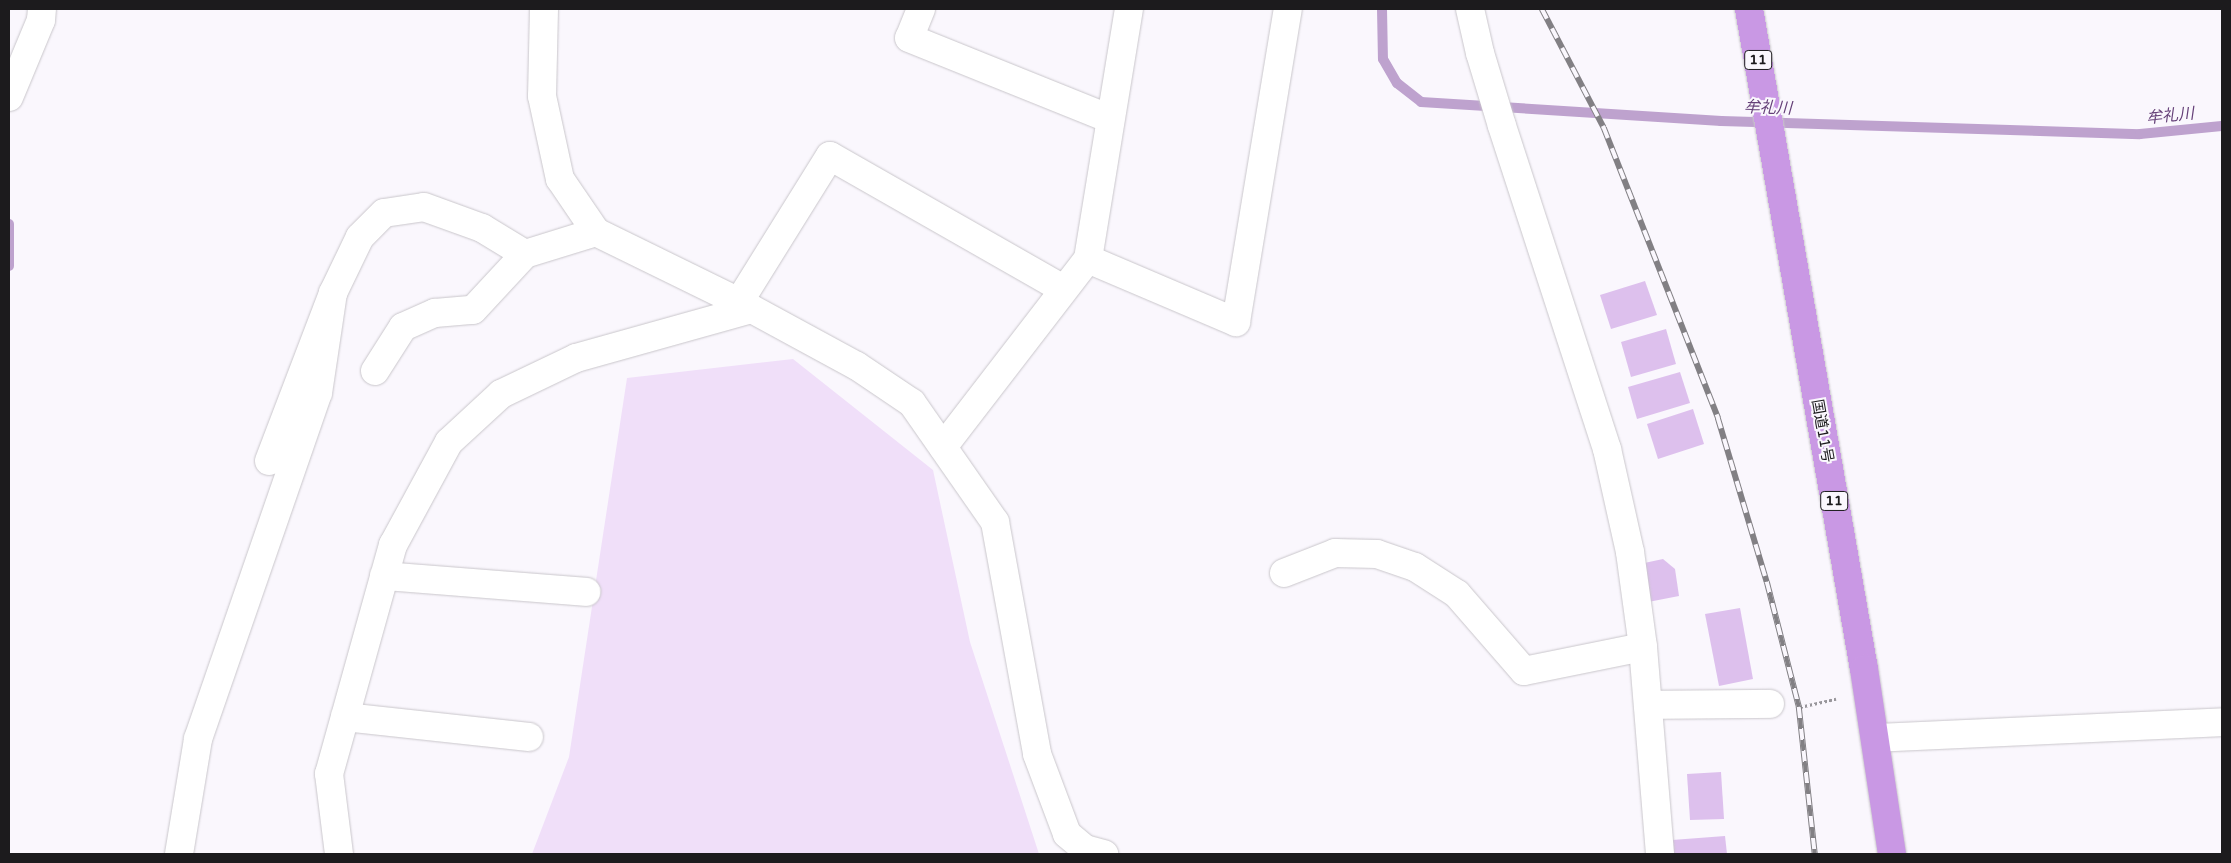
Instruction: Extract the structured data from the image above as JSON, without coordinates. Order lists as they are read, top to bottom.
{
  "streets": {
    "highway": ["11", "国道11号"]
  },
  "water": ["牟礼川"]
}
